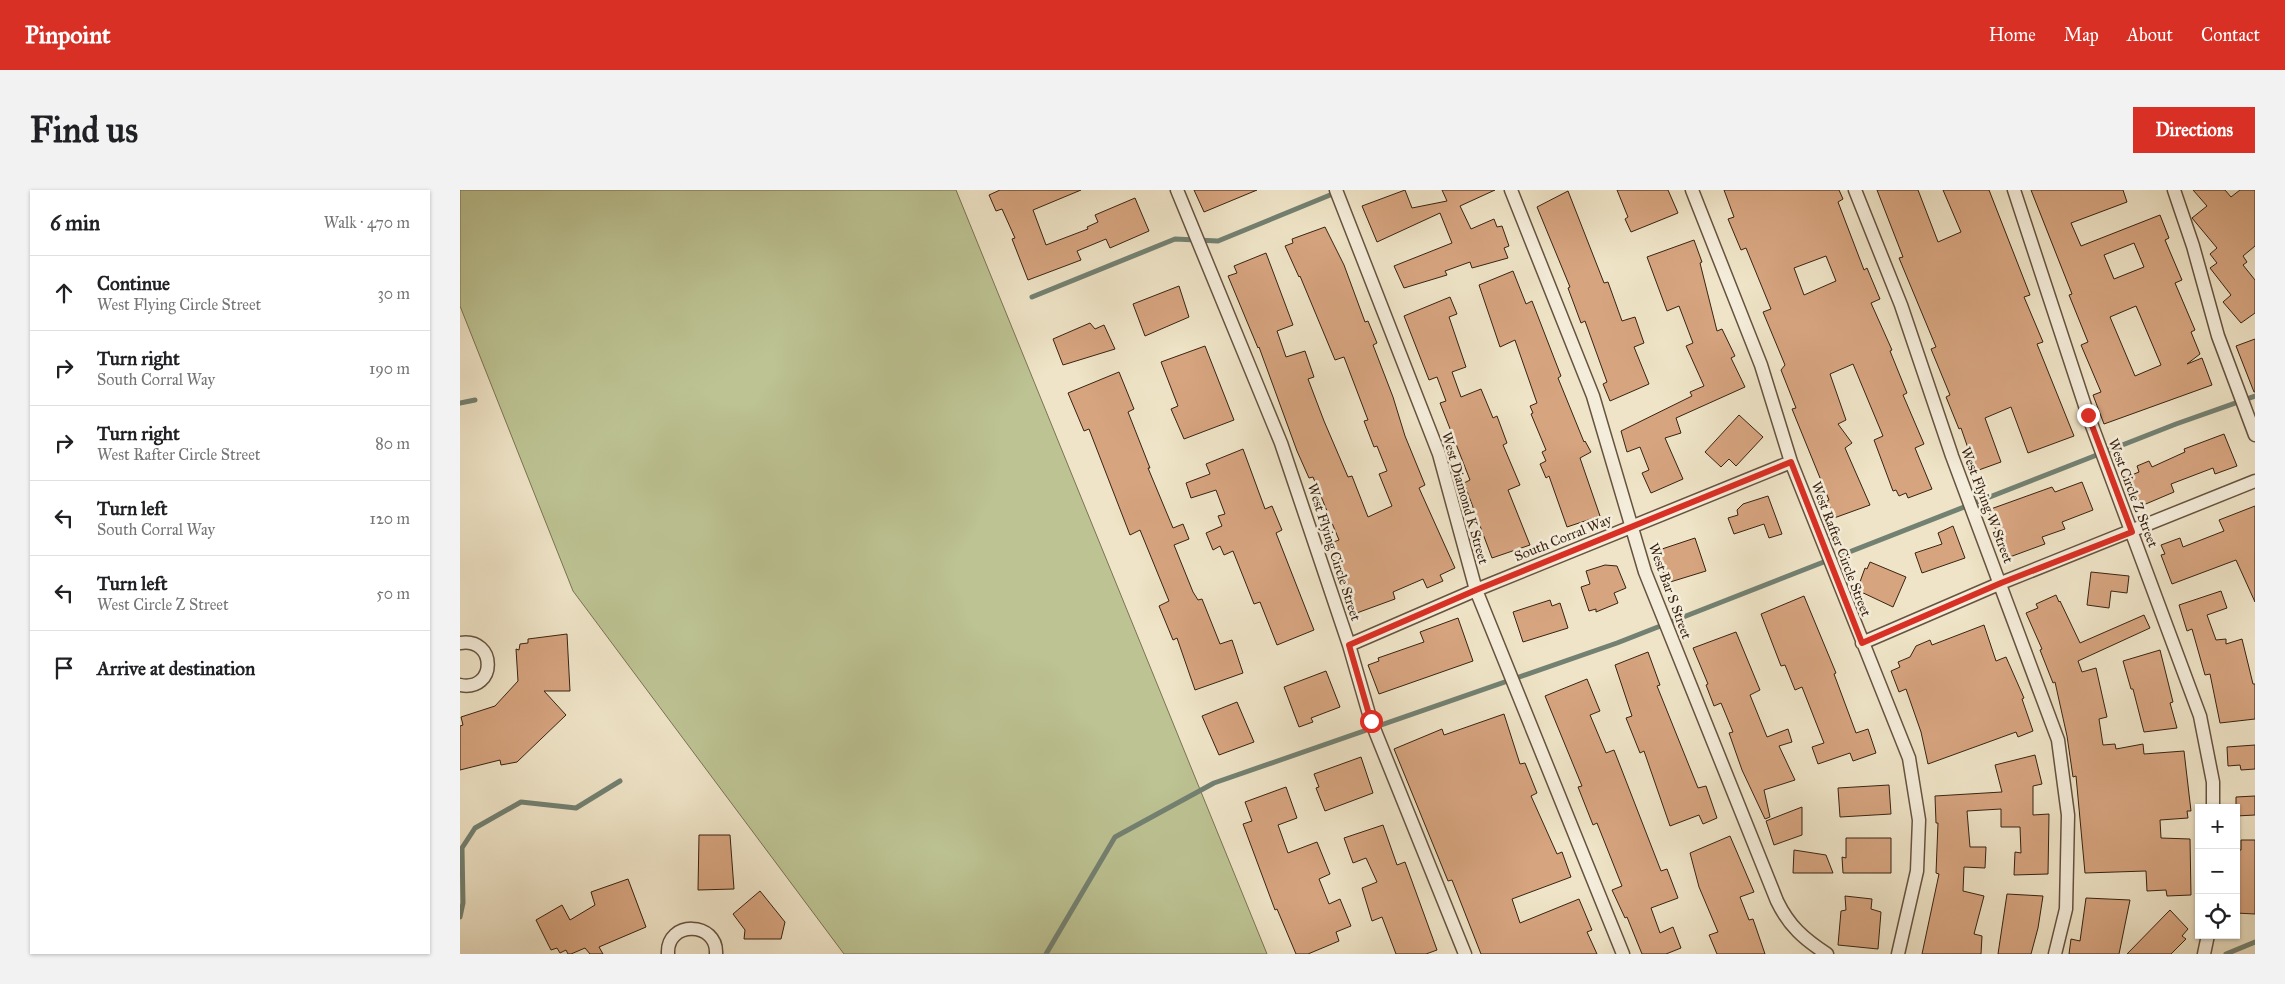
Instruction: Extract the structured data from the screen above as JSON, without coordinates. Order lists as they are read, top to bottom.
{
  "streets": {
    "street": [
      "West Circle Z Street",
      "West Diamond K Street",
      "West Flying W Street",
      "South Corral Way",
      "West Rafter Circle Street",
      "West Flying Circle Street",
      "West Bar S Street"
    ]
  },
  "crossings": [
    ["West Diamond K Street", "South Corral Way"],
    ["South Corral Way", "West Rafter Circle Street"],
    ["South Corral Way", "West Flying Circle Street"],
    ["South Corral Way", "West Bar S Street"]
  ],
  "page": {
    "header": "Pinpoint",
    "nav": [
      "Home",
      "Map",
      "About",
      "Contact"
    ],
    "buttons": "Directions",
    "title": "Find us",
    "heading": ["6 min", "Walk · 470 m"],
    "list": [
      ["Continue", "West Flying Circle Street", "30 m"],
      ["Turn right", "South Corral Way", "190 m"],
      ["Turn right", "West Rafter Circle Street", "80 m"],
      ["Turn left", "South Corral Way", "120 m"],
      ["Turn left", "West Circle Z Street", "50 m"],
      "Arrive at destination"
    ],
    "map_buttons": ["+", "−"]
  }
}
